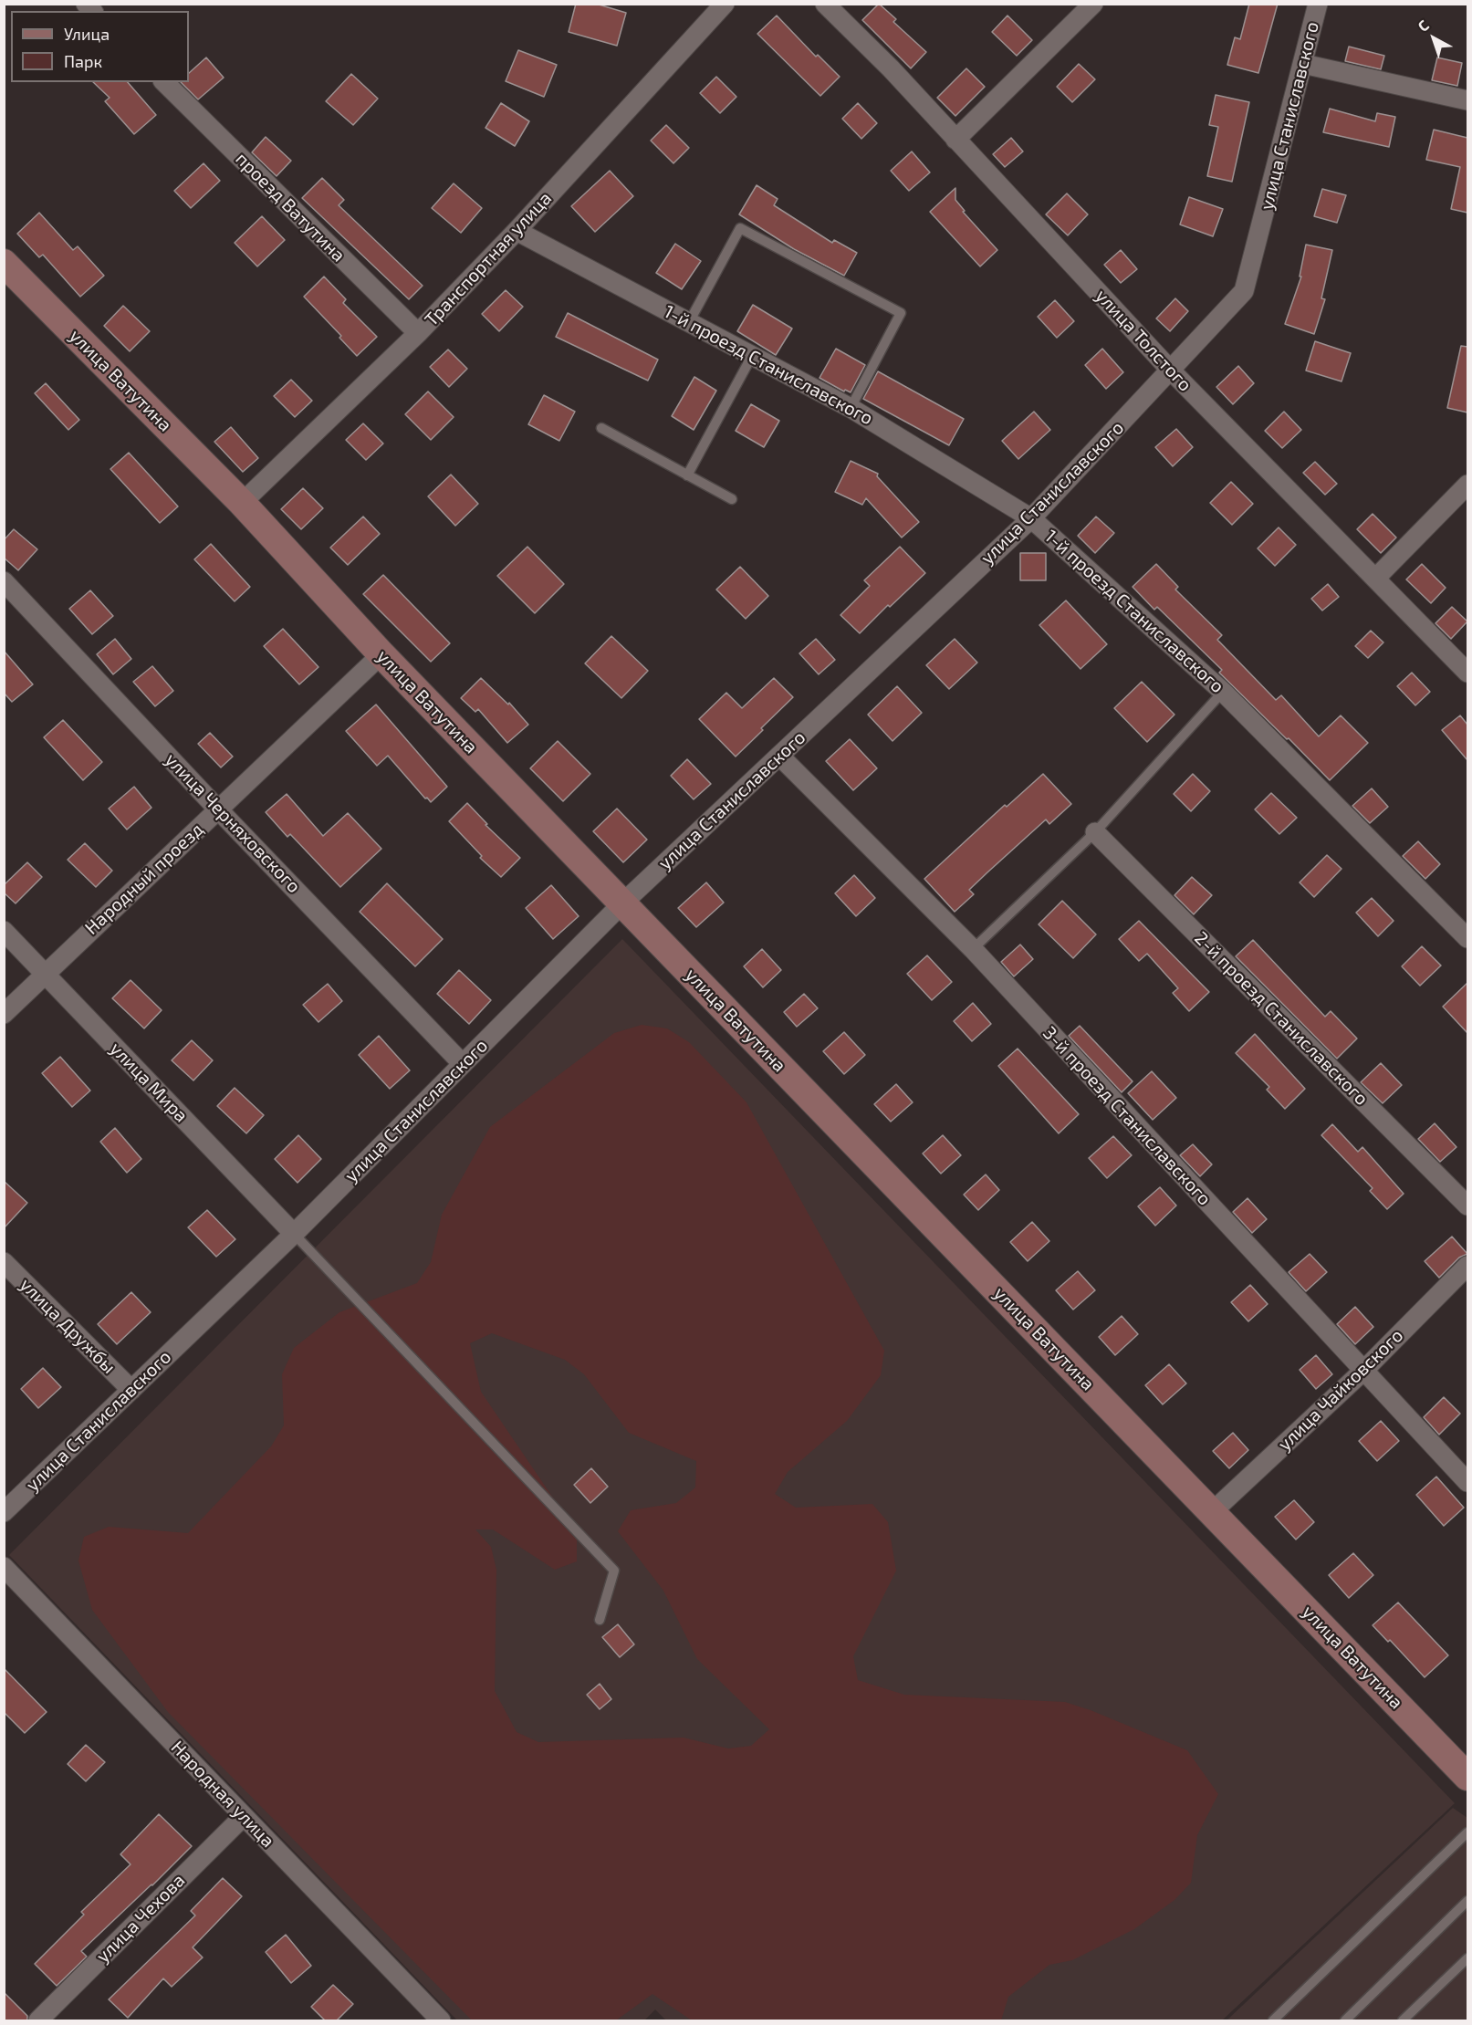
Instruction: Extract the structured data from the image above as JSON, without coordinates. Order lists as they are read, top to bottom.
{
  "streets": {
    "street": [
      "улица Станиславского",
      "проезд Ватутина",
      "Транспортная улица",
      "улица Толстого",
      "1-й проезд Станиславского",
      "улица Ватутина",
      "улица Черняховского",
      "Народный проезд",
      "2-й проезд Станиславского",
      "улица Мира",
      "3-й проезд Станиславского",
      "улица Дружбы",
      "улица Чайковского",
      "Народная улица",
      "улица Чехова"
    ]
  },
  "crossings": [
    ["улица Станиславского", "улица Толстого"],
    ["улица Станиславского", "1-й проезд Станиславского"],
    ["улица Станиславского", "улица Ватутина"],
    ["улица Станиславского", "улица Черняховского"],
    ["улица Станиславского", "улица Мира"],
    ["улица Станиславского", "3-й проезд Станиславского"],
    ["улица Станиславского", "улица Дружбы"],
    ["проезд Ватутина", "Транспортная улица"],
    ["Транспортная улица", "1-й проезд Станиславского"],
    ["Транспортная улица", "улица Ватутина"],
    ["улица Ватутина", "Народный проезд"],
    ["улица Ватутина", "улица Чайковского"],
    ["улица Черняховского", "Народный проезд"],
    ["Народный проезд", "улица Мира"],
    ["3-й проезд Станиславского", "улица Чайковского"],
    ["Народная улица", "улица Чехова"]
  ],
  "legend": ["Улица", "Парк"],
  "north": "top left"
}
